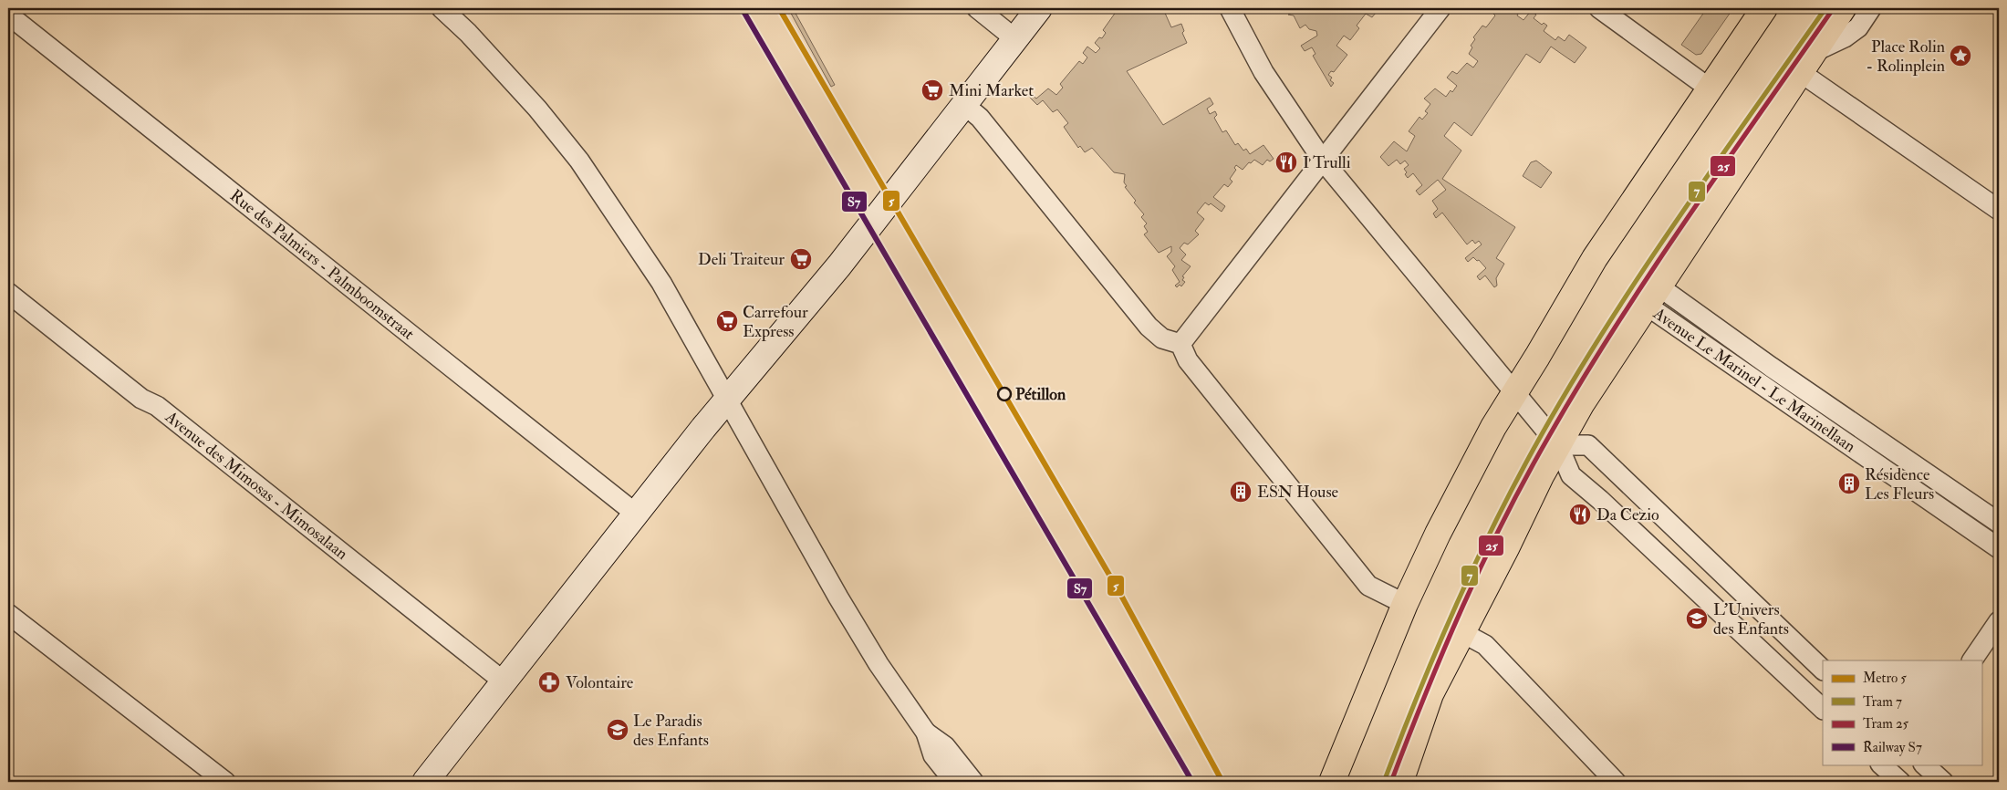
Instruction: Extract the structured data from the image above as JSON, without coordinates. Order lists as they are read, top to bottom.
{
  "streets": {
    "street": ["Rue des Palmiers - Palmboomstraat", "Avenue Le Marinel - Le Marinellaan", "Avenue des Mimosas - Mimosalaan"]
  },
  "places": {
    "place": ["Place Rolin - Rolinplein"],
    "supermarket": ["Mini Market", "Deli Traiteur", "Carrefour Express"],
    "restaurant": ["I Trulli", "Da Cezio"],
    "other": ["Pétillon"],
    "building": ["Résidence Les Fleurs", "ESN House"],
    "school or university": ["L'Univers des Enfants", "Le Paradis des Enfants"],
    "pharmacy": ["Volontaire"]
  },
  "lines": [
    "metro line 5",
    "tram line 7",
    "rail line S7",
    "tram line 25"
  ],
  "legend": [
    "Metro 5",
    "Tram 7",
    "Tram 25",
    "Railway S7"
  ]
}
